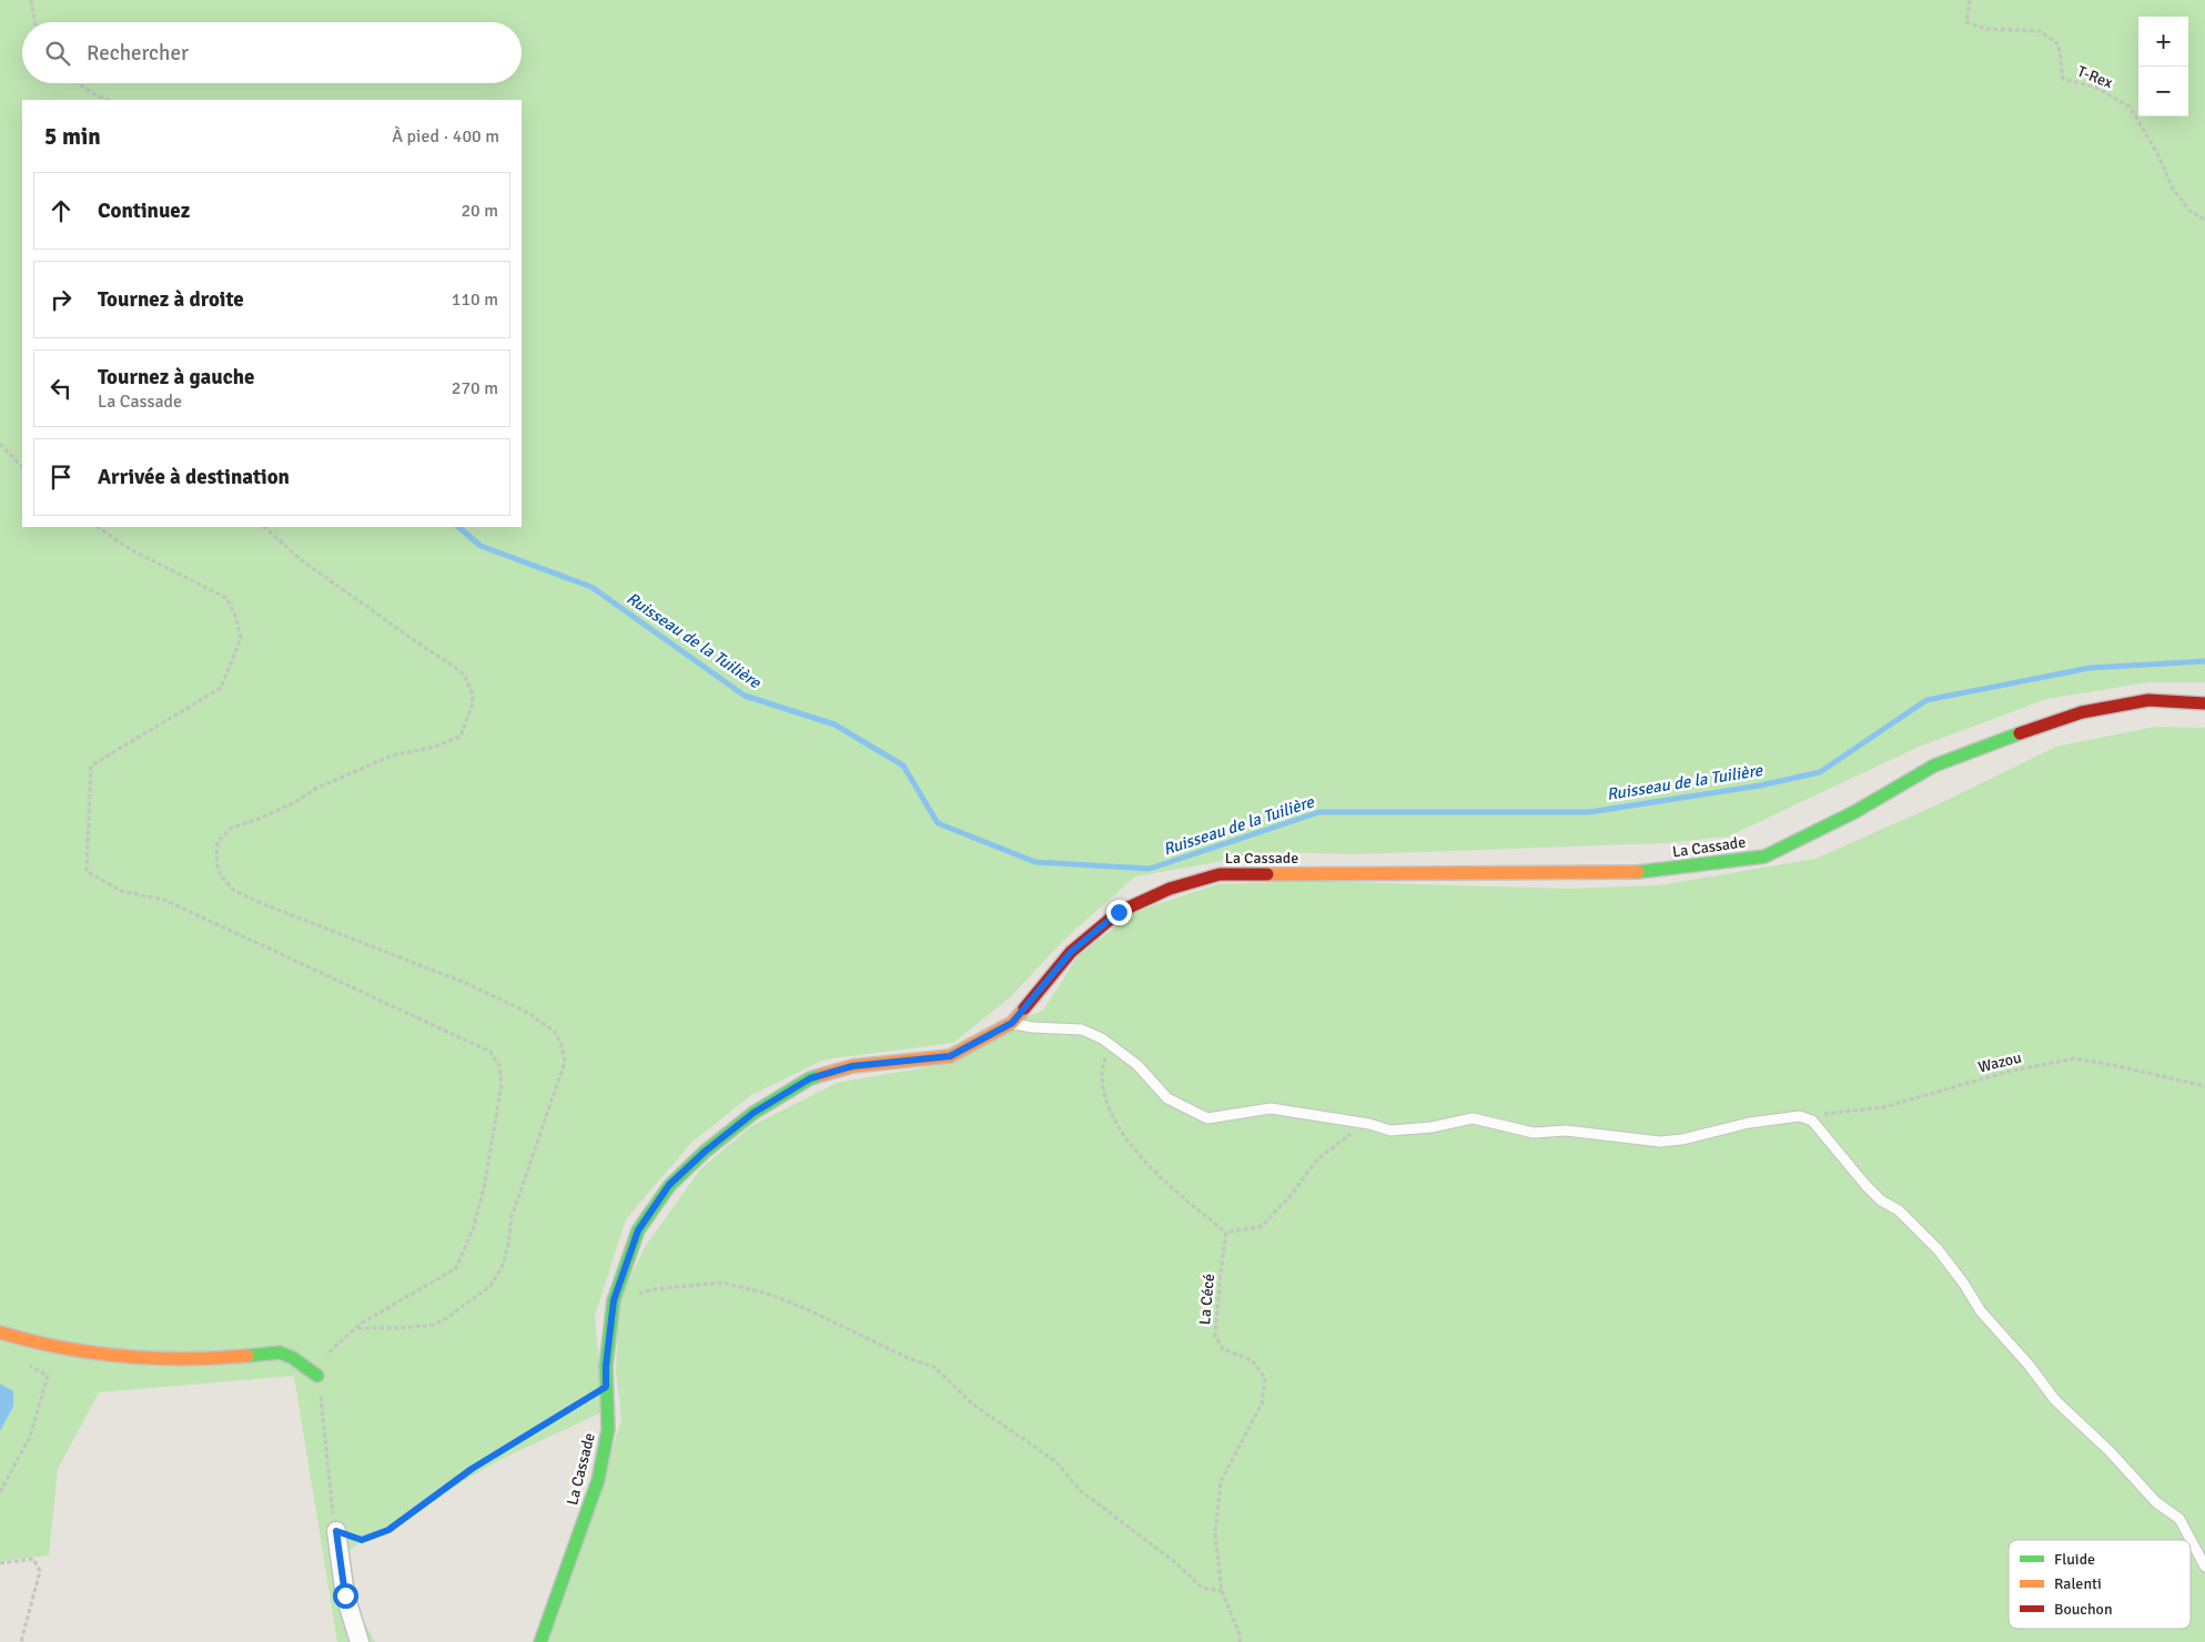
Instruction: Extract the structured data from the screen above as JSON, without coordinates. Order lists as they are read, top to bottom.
{
  "streets": {
    "street": ["La Cassade"],
    "path": ["T-Rex", "Wazou", "La Cécé"]
  },
  "water": ["Ruisseau de la Tuilière"],
  "legend": ["Fluide", "Ralenti", "Bouchon"],
  "page": {
    "map_buttons": ["+", "−"],
    "search": "Rechercher",
    "heading": ["5 min", "À pied · 400 m"],
    "list": [
      ["Continuez", "20 m"],
      ["Tournez à droite", "110 m"],
      ["Tournez à gauche", "La Cassade", "270 m"],
      "Arrivée à destination"
    ]
  }
}
